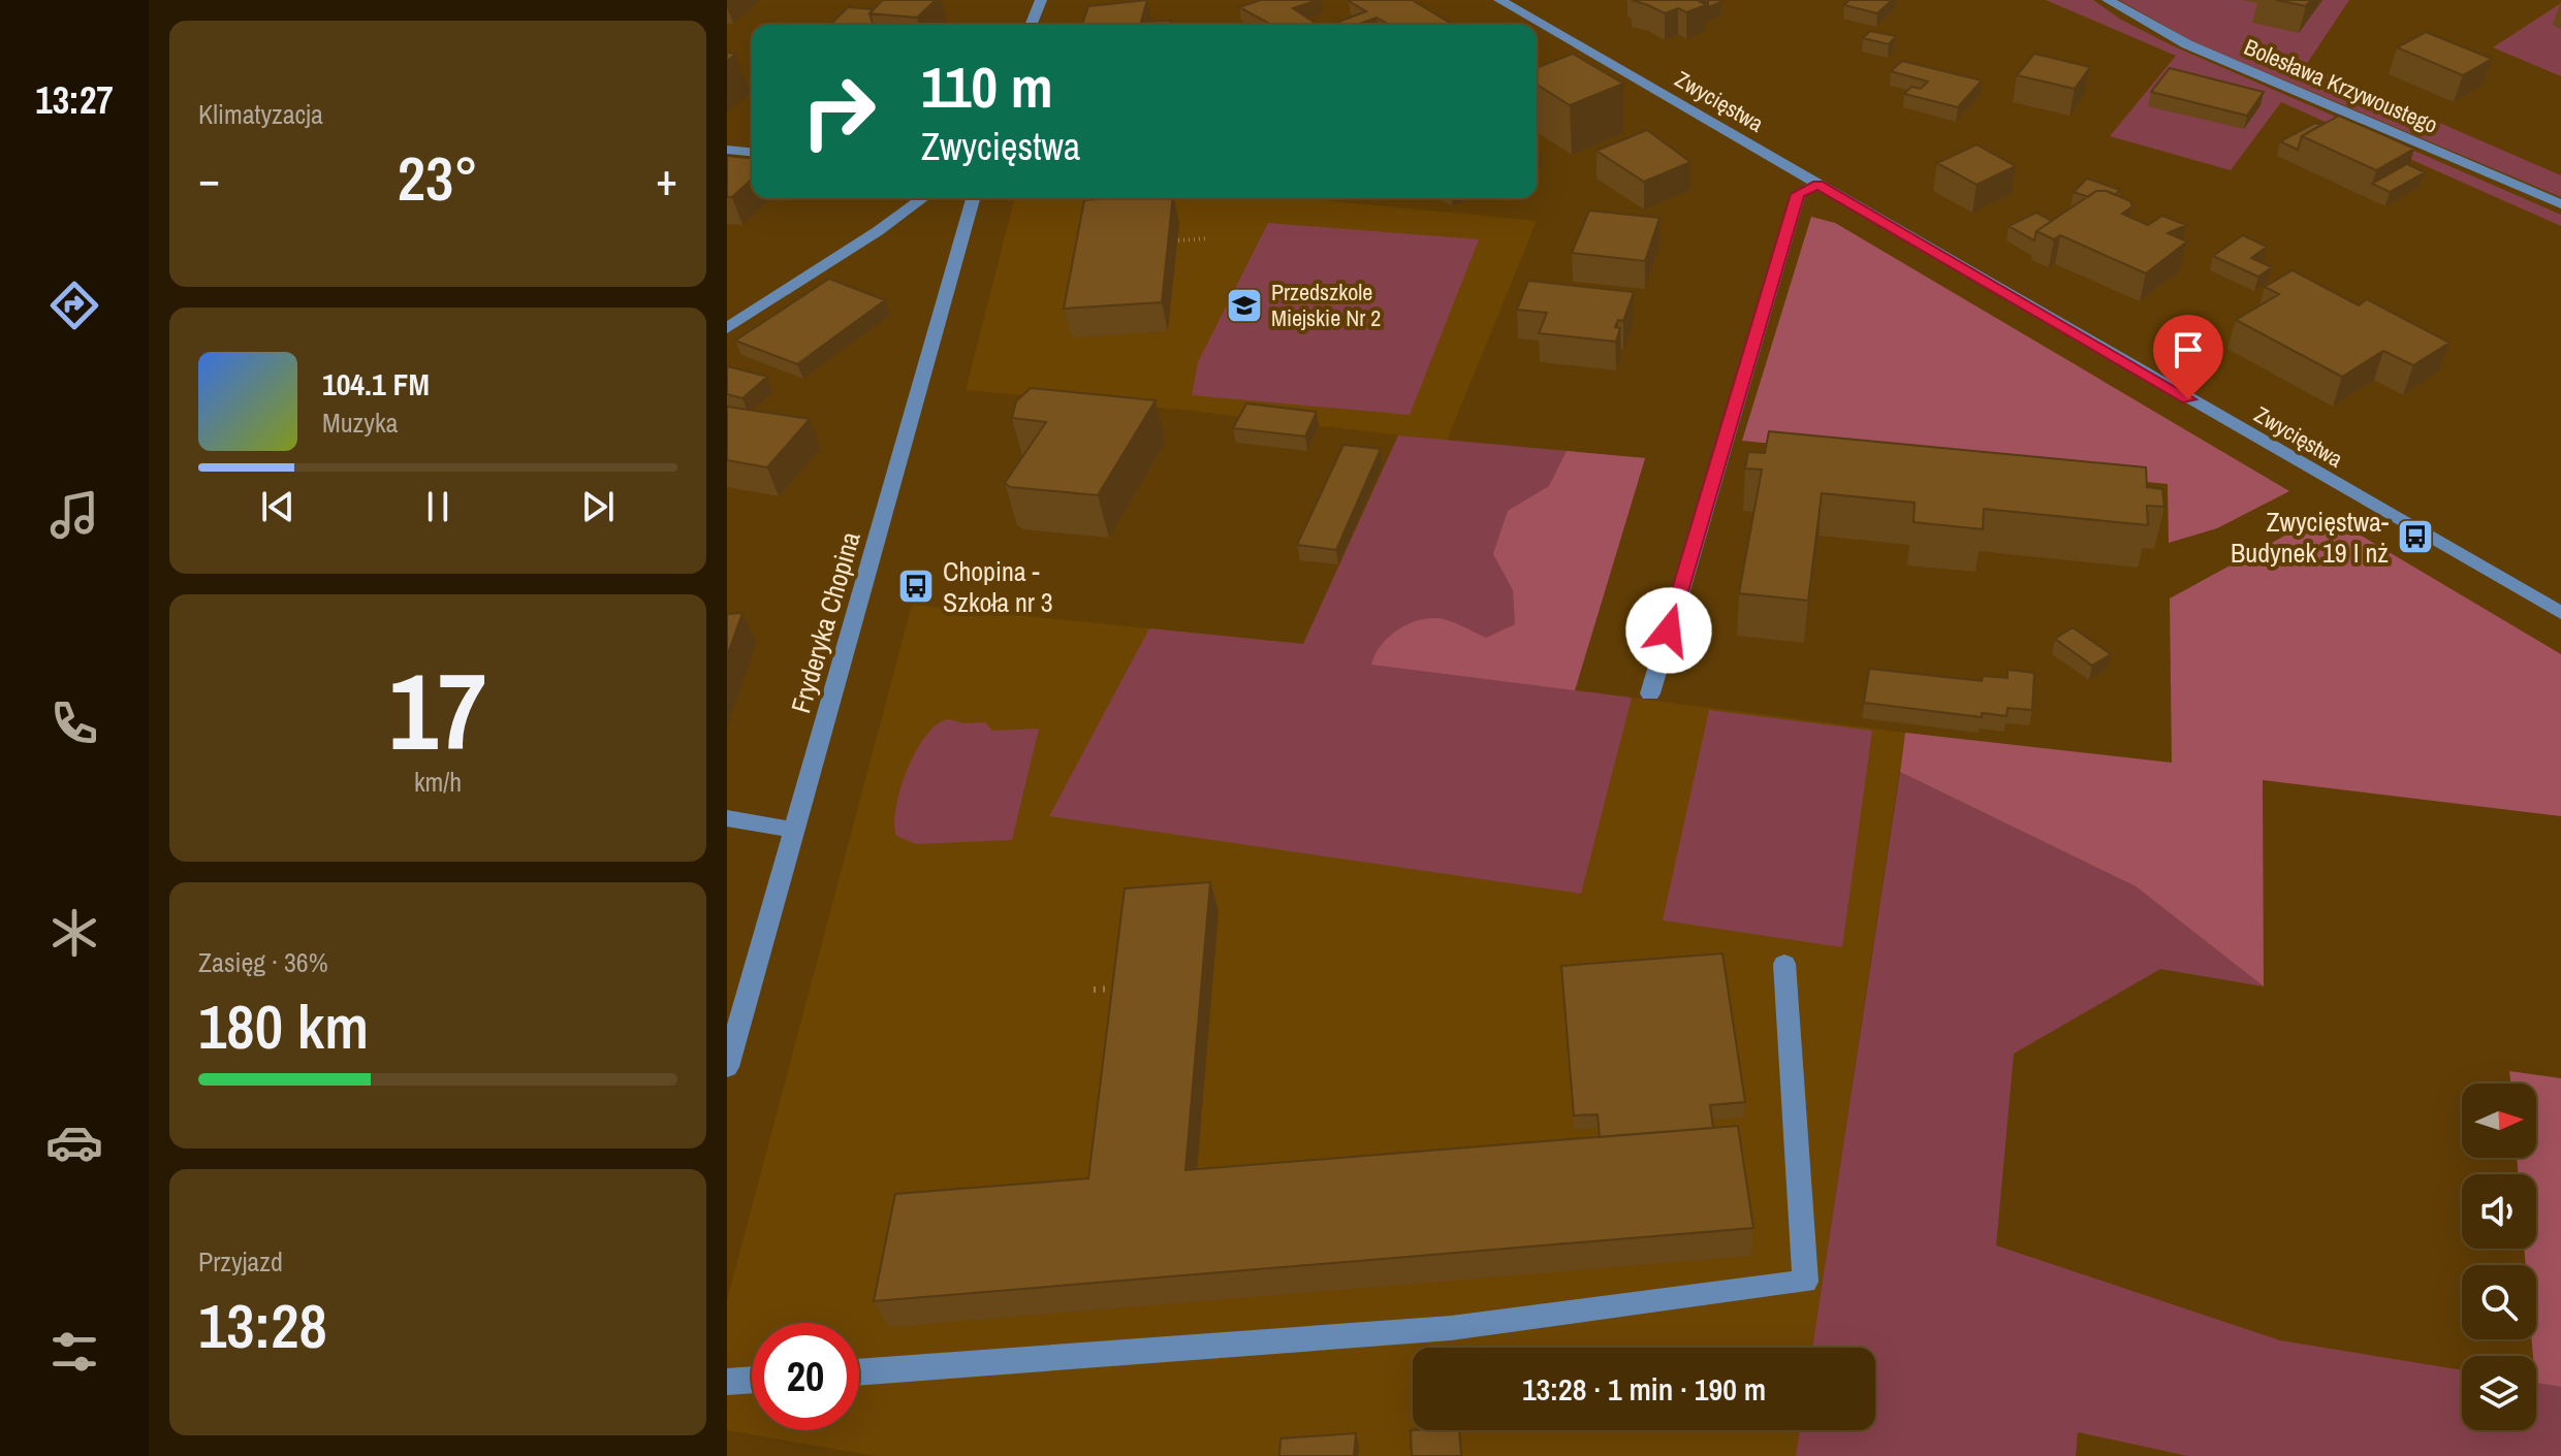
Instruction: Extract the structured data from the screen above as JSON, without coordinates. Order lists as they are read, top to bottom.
{
  "streets": {
    "street": ["Bolesława Krzywoustego", "Zwycięstwa", "Fryderyka Chopina"]
  },
  "places": {
    "school or university": ["Przedszkole Miejskie Nr 2"],
    "bus stop": ["Zwycięstwa- Budynek 19 I nż", "Chopina - Szkoła nr 3"]
  },
  "north": "right",
  "page": {
    "tabs": "13:27",
    "tile": [
      "Klimatyzacja",
      ["17", "km/h"],
      ["Zasięg · 36%", "180 km"],
      ["Przyjazd", "13:28"]
    ],
    "turn": ["110 m", "Zwycięstwa"],
    "heat": ["−", "23°", "+"],
    "song": ["104.1 FM", "Muzyka"],
    "limit": "20",
    "trip": "13:28 · 1 min · 190 m"
  }
}
